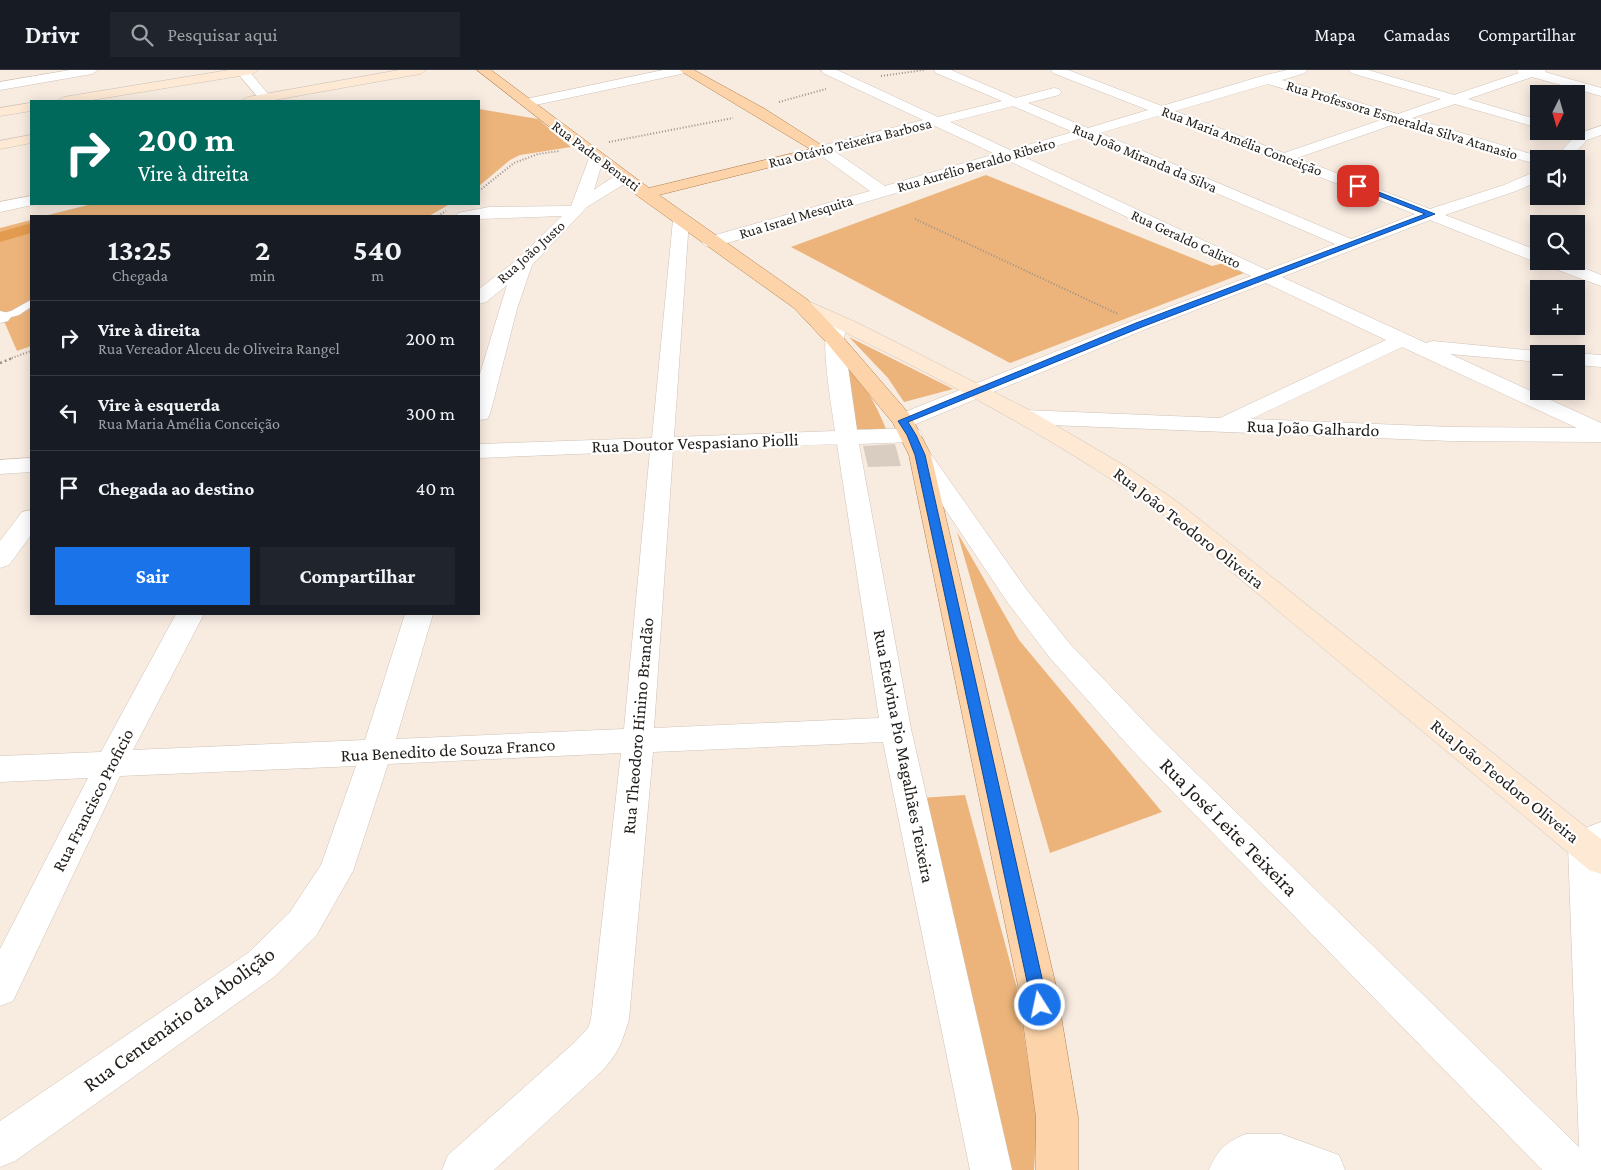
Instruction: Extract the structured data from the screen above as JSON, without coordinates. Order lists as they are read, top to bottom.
{
  "streets": {
    "main road": ["Rua Otávio Teixeira Barbosa", "Rua Padre Benatti"],
    "street": [
      "Rua Professora Esmeralda Silva Atanasio",
      "Rua Maria Amélia Conceição",
      "Rua João Miranda da Silva",
      "Rua Aurélio Beraldo Ribeiro",
      "Rua Israel Mesquita",
      "Rua Geraldo Calixto",
      "Rua João Justo",
      "Rua João Galhardo",
      "Rua Doutor Vespasiano Piolli",
      "Rua João Teodoro Oliveira",
      "Rua Theodoro Hinino Brandão",
      "Rua Benedito de Souza Franco",
      "Rua Etelvina Pio Magalhães Teixeira",
      "Rua Francisco Proficio",
      "Rua José Leite Teixeira",
      "Rua Centenário da Abolição"
    ]
  },
  "crossings": [
    ["Rua Professora Esmeralda Silva Atanasio", "Rua Aurélio Beraldo Ribeiro"],
    ["Rua Maria Amélia Conceição", "Rua Aurélio Beraldo Ribeiro"],
    ["Rua Otávio Teixeira Barbosa", "Rua Padre Benatti"],
    ["Rua Otávio Teixeira Barbosa", "Rua João Miranda da Silva"],
    ["Rua Otávio Teixeira Barbosa", "Rua Geraldo Calixto"],
    ["Rua Padre Benatti", "Rua Israel Mesquita"],
    ["Rua Padre Benatti", "Rua Theodoro Hinino Brandão"],
    ["Rua João Miranda da Silva", "Rua Aurélio Beraldo Ribeiro"],
    ["Rua Aurélio Beraldo Ribeiro", "Rua Israel Mesquita"],
    ["Rua Aurélio Beraldo Ribeiro", "Rua Geraldo Calixto"],
    ["Rua João Galhardo", "Rua João Teodoro Oliveira"],
    ["Rua Doutor Vespasiano Piolli", "Rua Theodoro Hinino Brandão"],
    ["Rua Doutor Vespasiano Piolli", "Rua Etelvina Pio Magalhães Teixeira"],
    ["Rua Doutor Vespasiano Piolli", "Rua José Leite Teixeira"],
    ["Rua João Teodoro Oliveira", "Rua Etelvina Pio Magalhães Teixeira"],
    ["Rua Theodoro Hinino Brandão", "Rua Benedito de Souza Franco"],
    ["Rua Benedito de Souza Franco", "Rua Etelvina Pio Magalhães Teixeira"],
    ["Rua Benedito de Souza Franco", "Rua Francisco Proficio"],
    ["Rua Benedito de Souza Franco", "Rua Centenário da Abolição"]
  ],
  "north": "bottom",
  "page": {
    "header": "Drivr",
    "search": "Pesquisar aqui",
    "nav": ["Mapa", "Camadas", "Compartilhar"],
    "map_buttons": ["+", "−"],
    "turn": ["200 m", "Vire à direita"],
    "eta": [
      "13:25",
      "Chegada",
      "2",
      "min",
      "540",
      "m"
    ],
    "list": [
      {
        "name": "Vire à direita",
        "note": "Rua Vereador Alceu de Oliveira Rangel",
        "value": "200 m"
      },
      {
        "name": "Vire à esquerda",
        "note": "Rua Maria Amélia Conceição",
        "value": "300 m"
      },
      {
        "name": "Chegada ao destino",
        "value": "40 m"
      }
    ],
    "buttons": ["Sair", "Compartilhar"]
  }
}
